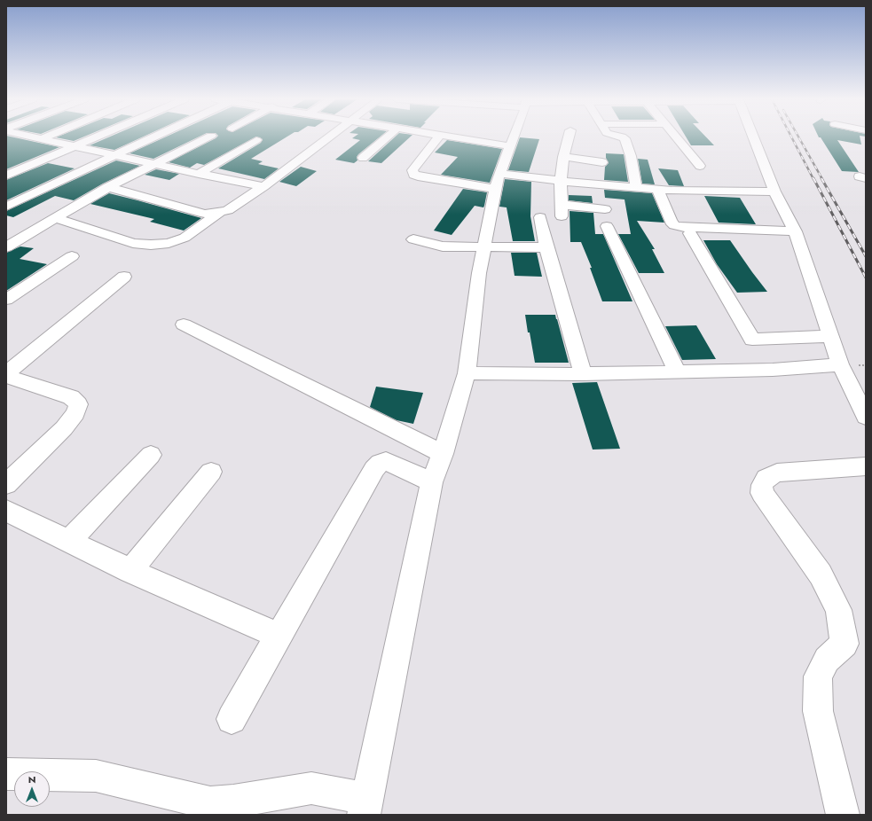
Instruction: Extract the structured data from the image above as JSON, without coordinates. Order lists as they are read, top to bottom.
{
  "north": "top"
}
